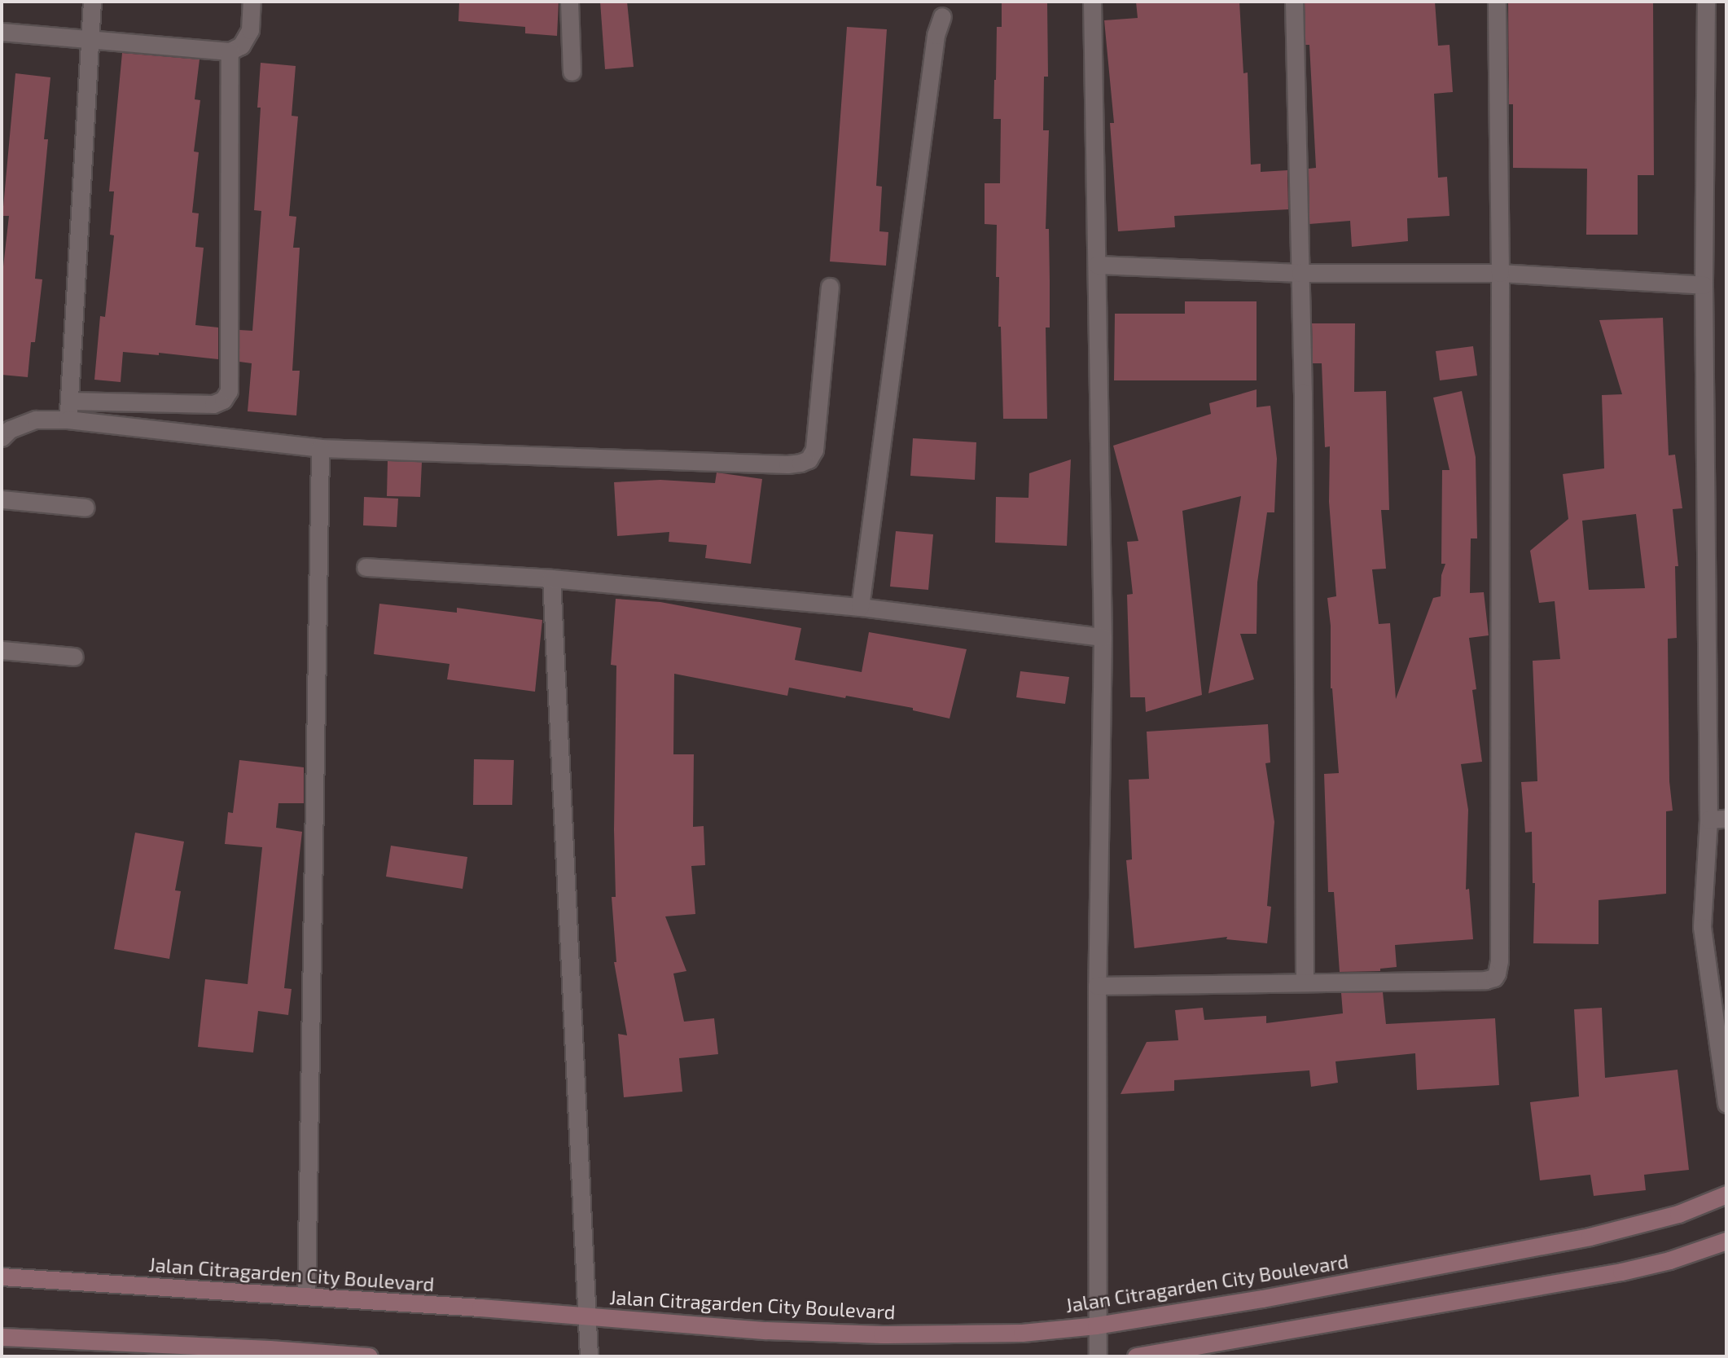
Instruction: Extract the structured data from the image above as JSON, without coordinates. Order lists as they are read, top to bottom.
{
  "streets": {
    "main road": ["Jalan Citragarden City Boulevard"]
  }
}
